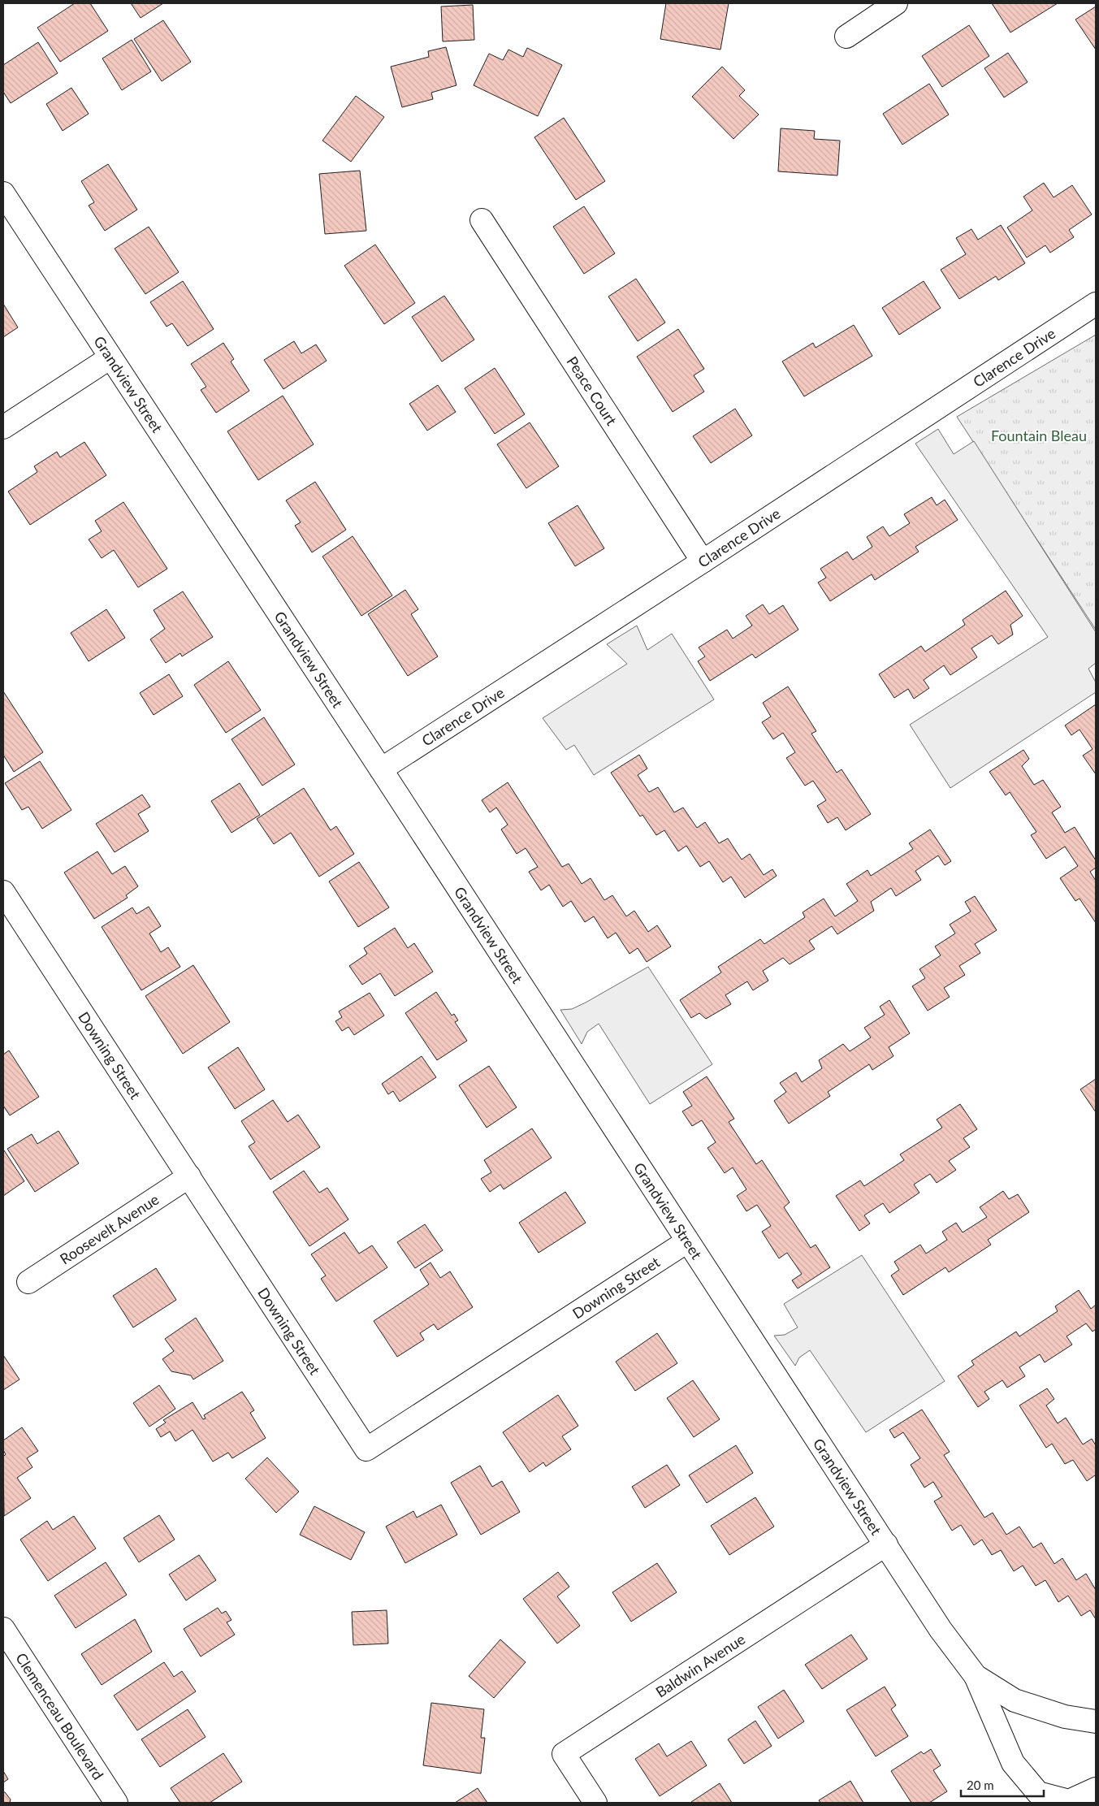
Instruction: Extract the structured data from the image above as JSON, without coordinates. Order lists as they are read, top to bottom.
{
  "streets": {
    "street": [
      "Clarence Drive",
      "Grandview Street",
      "Peace Court",
      "Downing Street",
      "Roosevelt Avenue",
      "Baldwin Avenue",
      "Clemenceau Boulevard"
    ]
  },
  "crossings": [
    ["Clarence Drive", "Grandview Street"],
    ["Clarence Drive", "Peace Court"],
    ["Grandview Street", "Downing Street"],
    ["Grandview Street", "Baldwin Avenue"],
    ["Downing Street", "Roosevelt Avenue"]
  ],
  "parks": ["Fountain Bleau"],
  "scale_bar": "20 m"
}
